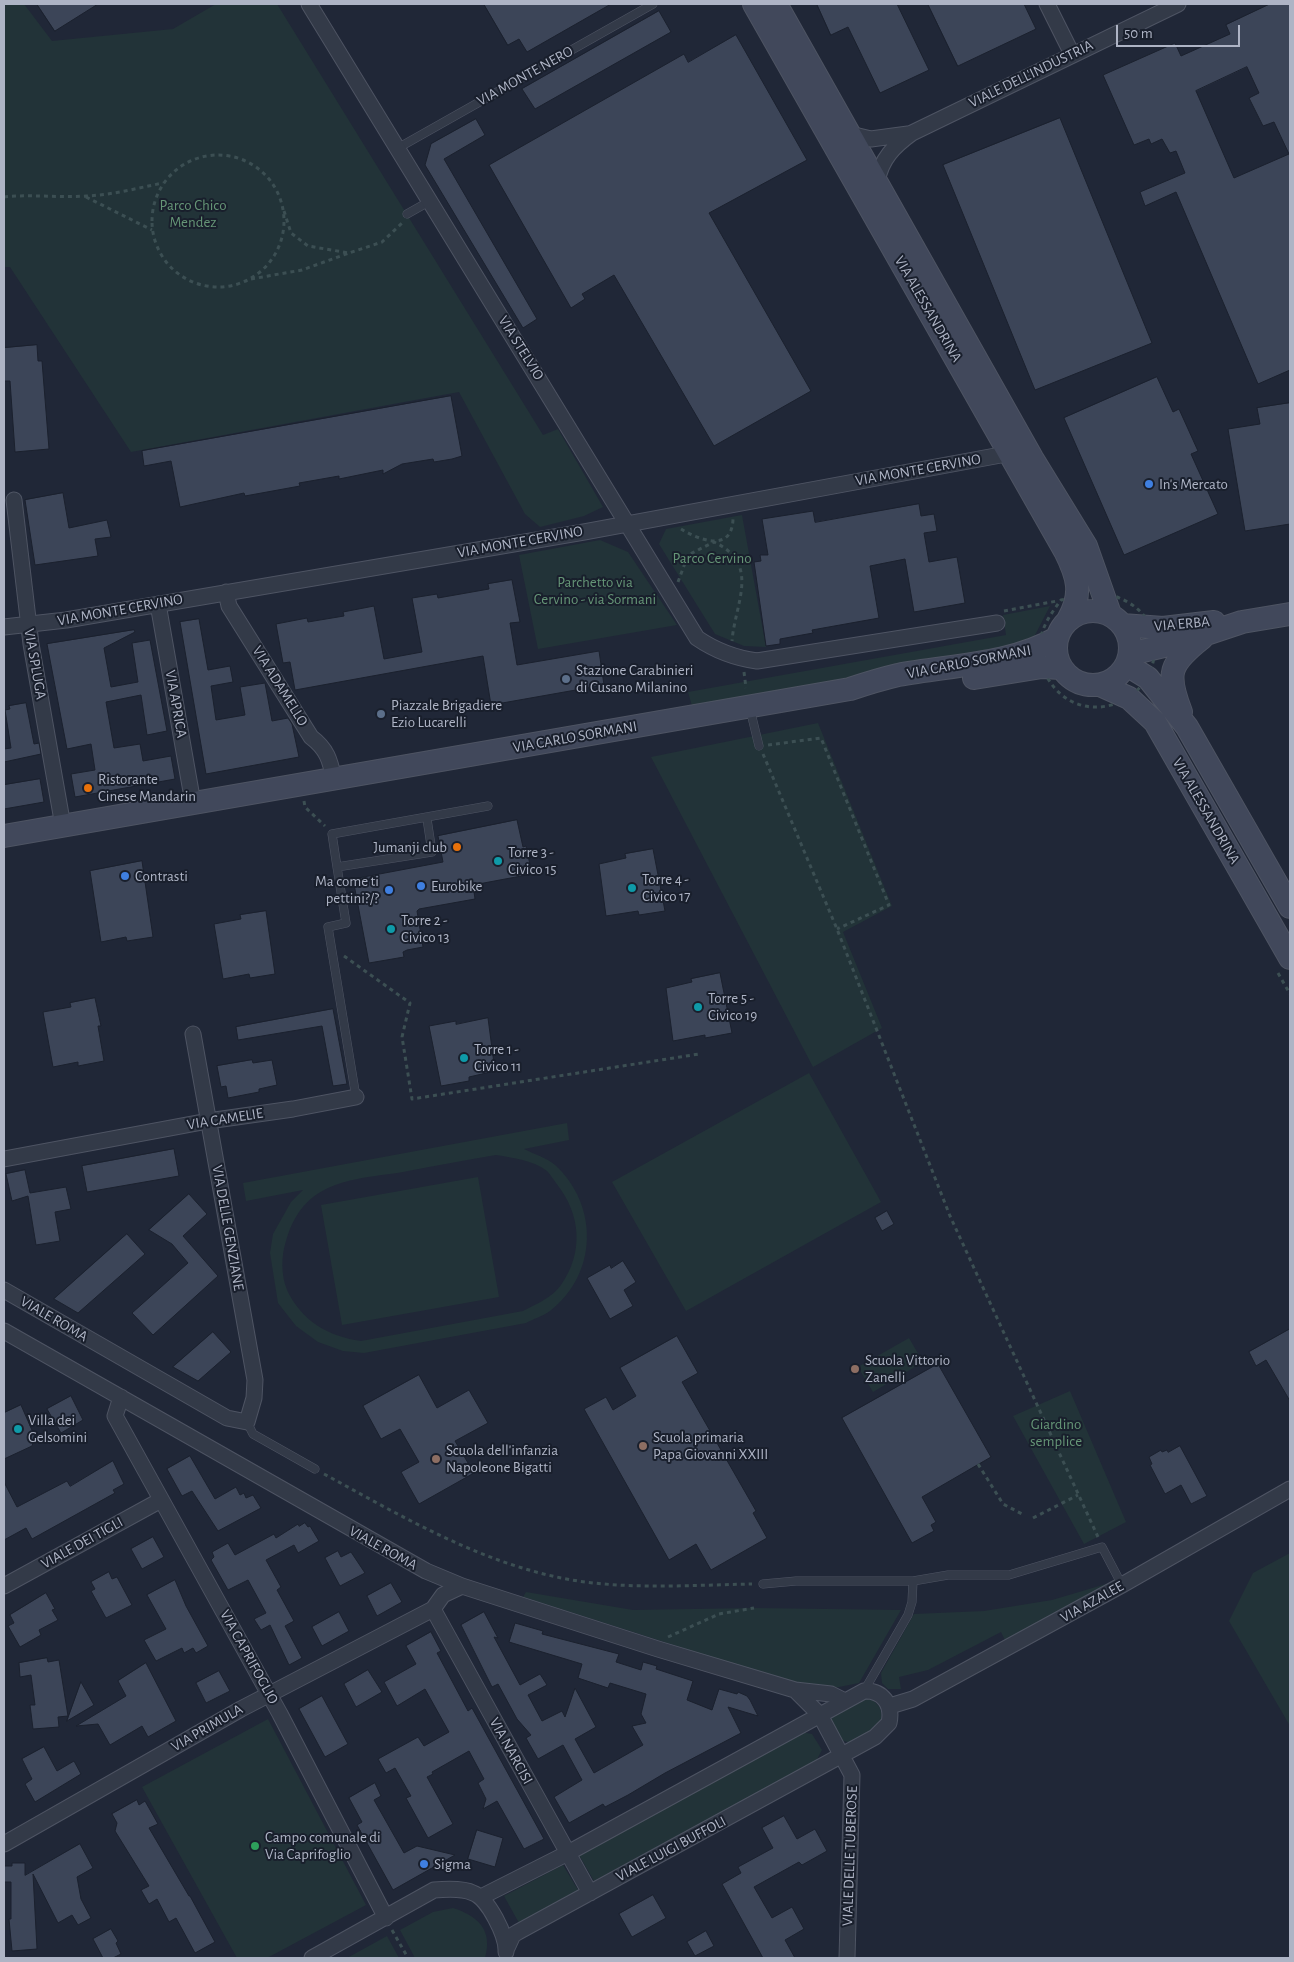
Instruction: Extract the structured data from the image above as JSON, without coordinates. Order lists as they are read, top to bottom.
{
  "streets": {
    "street": [
      "VIALE DELL'INDUSTRIA",
      "VIA ALESSANDRINA",
      "VIA STELVIO",
      "VIA MONTE CERVINO",
      "VIA ERBA",
      "VIA CARLO SORMANI",
      "VIA SPLUGA",
      "VIA ADAMELLO",
      "VIA APRICA",
      "VIA CAMELIE",
      "VIA DELLE GENZIANE",
      "VIALE ROMA",
      "VIALE DEI TIGLI",
      "VIA AZALEE",
      "VIA CAPRIFOGLIO",
      "VIA PRIMULA",
      "VIA NARCISI",
      "VIALE LUIGI BUFFOLI",
      "VIALE DELLE TUBEROSE"
    ],
    "lane": ["VIA MONTE NERO"]
  },
  "crossings": [
    ["VIALE DELL'INDUSTRIA", "VIA ALESSANDRINA"],
    ["VIA MONTE NERO", "VIA STELVIO"],
    ["VIA ALESSANDRINA", "VIA MONTE CERVINO"],
    ["VIA ALESSANDRINA", "VIA ERBA"],
    ["VIA ALESSANDRINA", "VIA CARLO SORMANI"],
    ["VIA STELVIO", "VIA MONTE CERVINO"],
    ["VIA MONTE CERVINO", "VIA SPLUGA"],
    ["VIA MONTE CERVINO", "VIA ADAMELLO"],
    ["VIA MONTE CERVINO", "VIA APRICA"],
    ["VIA ERBA", "VIA CARLO SORMANI"],
    ["VIA CARLO SORMANI", "VIA SPLUGA"],
    ["VIA CARLO SORMANI", "VIA ADAMELLO"],
    ["VIA CARLO SORMANI", "VIA APRICA"],
    ["VIA CAMELIE", "VIA DELLE GENZIANE"],
    ["VIA DELLE GENZIANE", "VIALE ROMA"],
    ["VIALE ROMA", "VIA CAPRIFOGLIO"],
    ["VIALE ROMA", "VIA PRIMULA"],
    ["VIALE ROMA", "VIALE DELLE TUBEROSE"],
    ["VIALE DEI TIGLI", "VIA CAPRIFOGLIO"],
    ["VIA AZALEE", "VIALE LUIGI BUFFOLI"],
    ["VIA CAPRIFOGLIO", "VIA PRIMULA"],
    ["VIA PRIMULA", "VIA NARCISI"],
    ["VIA NARCISI", "VIALE LUIGI BUFFOLI"],
    ["VIALE LUIGI BUFFOLI", "VIALE DELLE TUBEROSE"]
  ],
  "parks": [
    "Parco Chico Mendez",
    "Parco Cervino",
    "Parchetto via Cervino - via Sormani",
    "Giardino semplice"
  ],
  "places": [
    "In's Mercato",
    "Stazione Carabinieri di Cusano Milanino",
    "Piazzale Brigadiere Ezio Lucarelli",
    "Ristorante Cinese Mandarin",
    "Jumanji club",
    "Torre 3 - Civico 15",
    "Contrasti",
    "Eurobike",
    "Torre 4 - Civico 17",
    "Ma come ti pettini?/?",
    "Torre 2 - Civico 13",
    "Torre 5 - Civico 19",
    "Torre 1 - Civico 11",
    "Scuola Vittorio Zanelli",
    "Villa dei Gelsomini",
    "Scuola primaria Papa Giovanni XXIII",
    "Scuola dell'infanzia Napoleone Bigatti",
    "Campo comunale di Via Caprifoglio",
    "Sigma"
  ],
  "scale_bar": "50 m"
}
